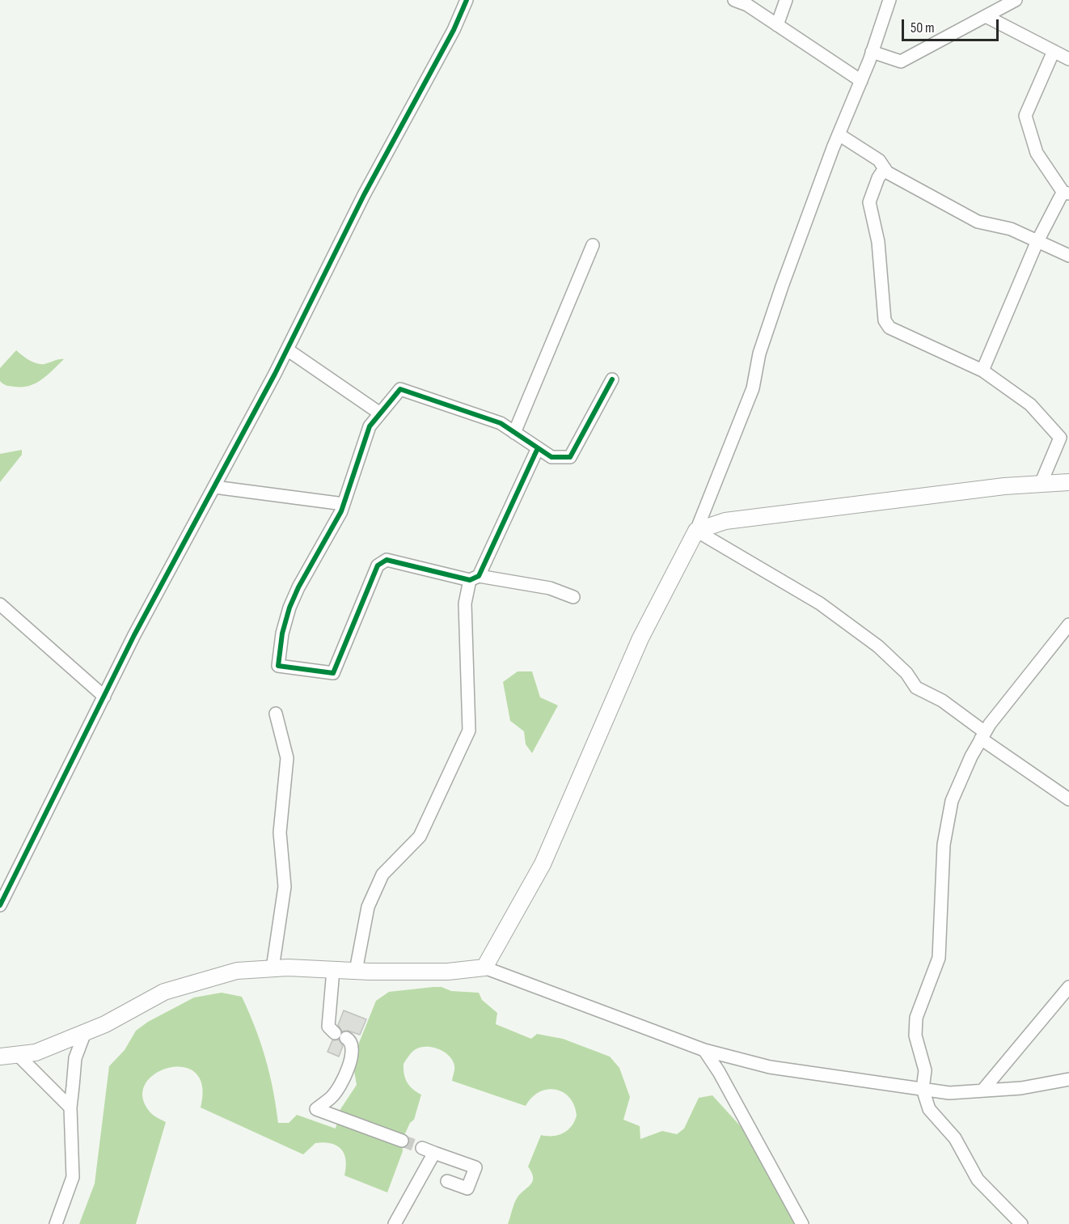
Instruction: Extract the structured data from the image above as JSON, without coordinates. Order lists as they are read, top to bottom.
{
  "scale_bar": "50 m"
}
